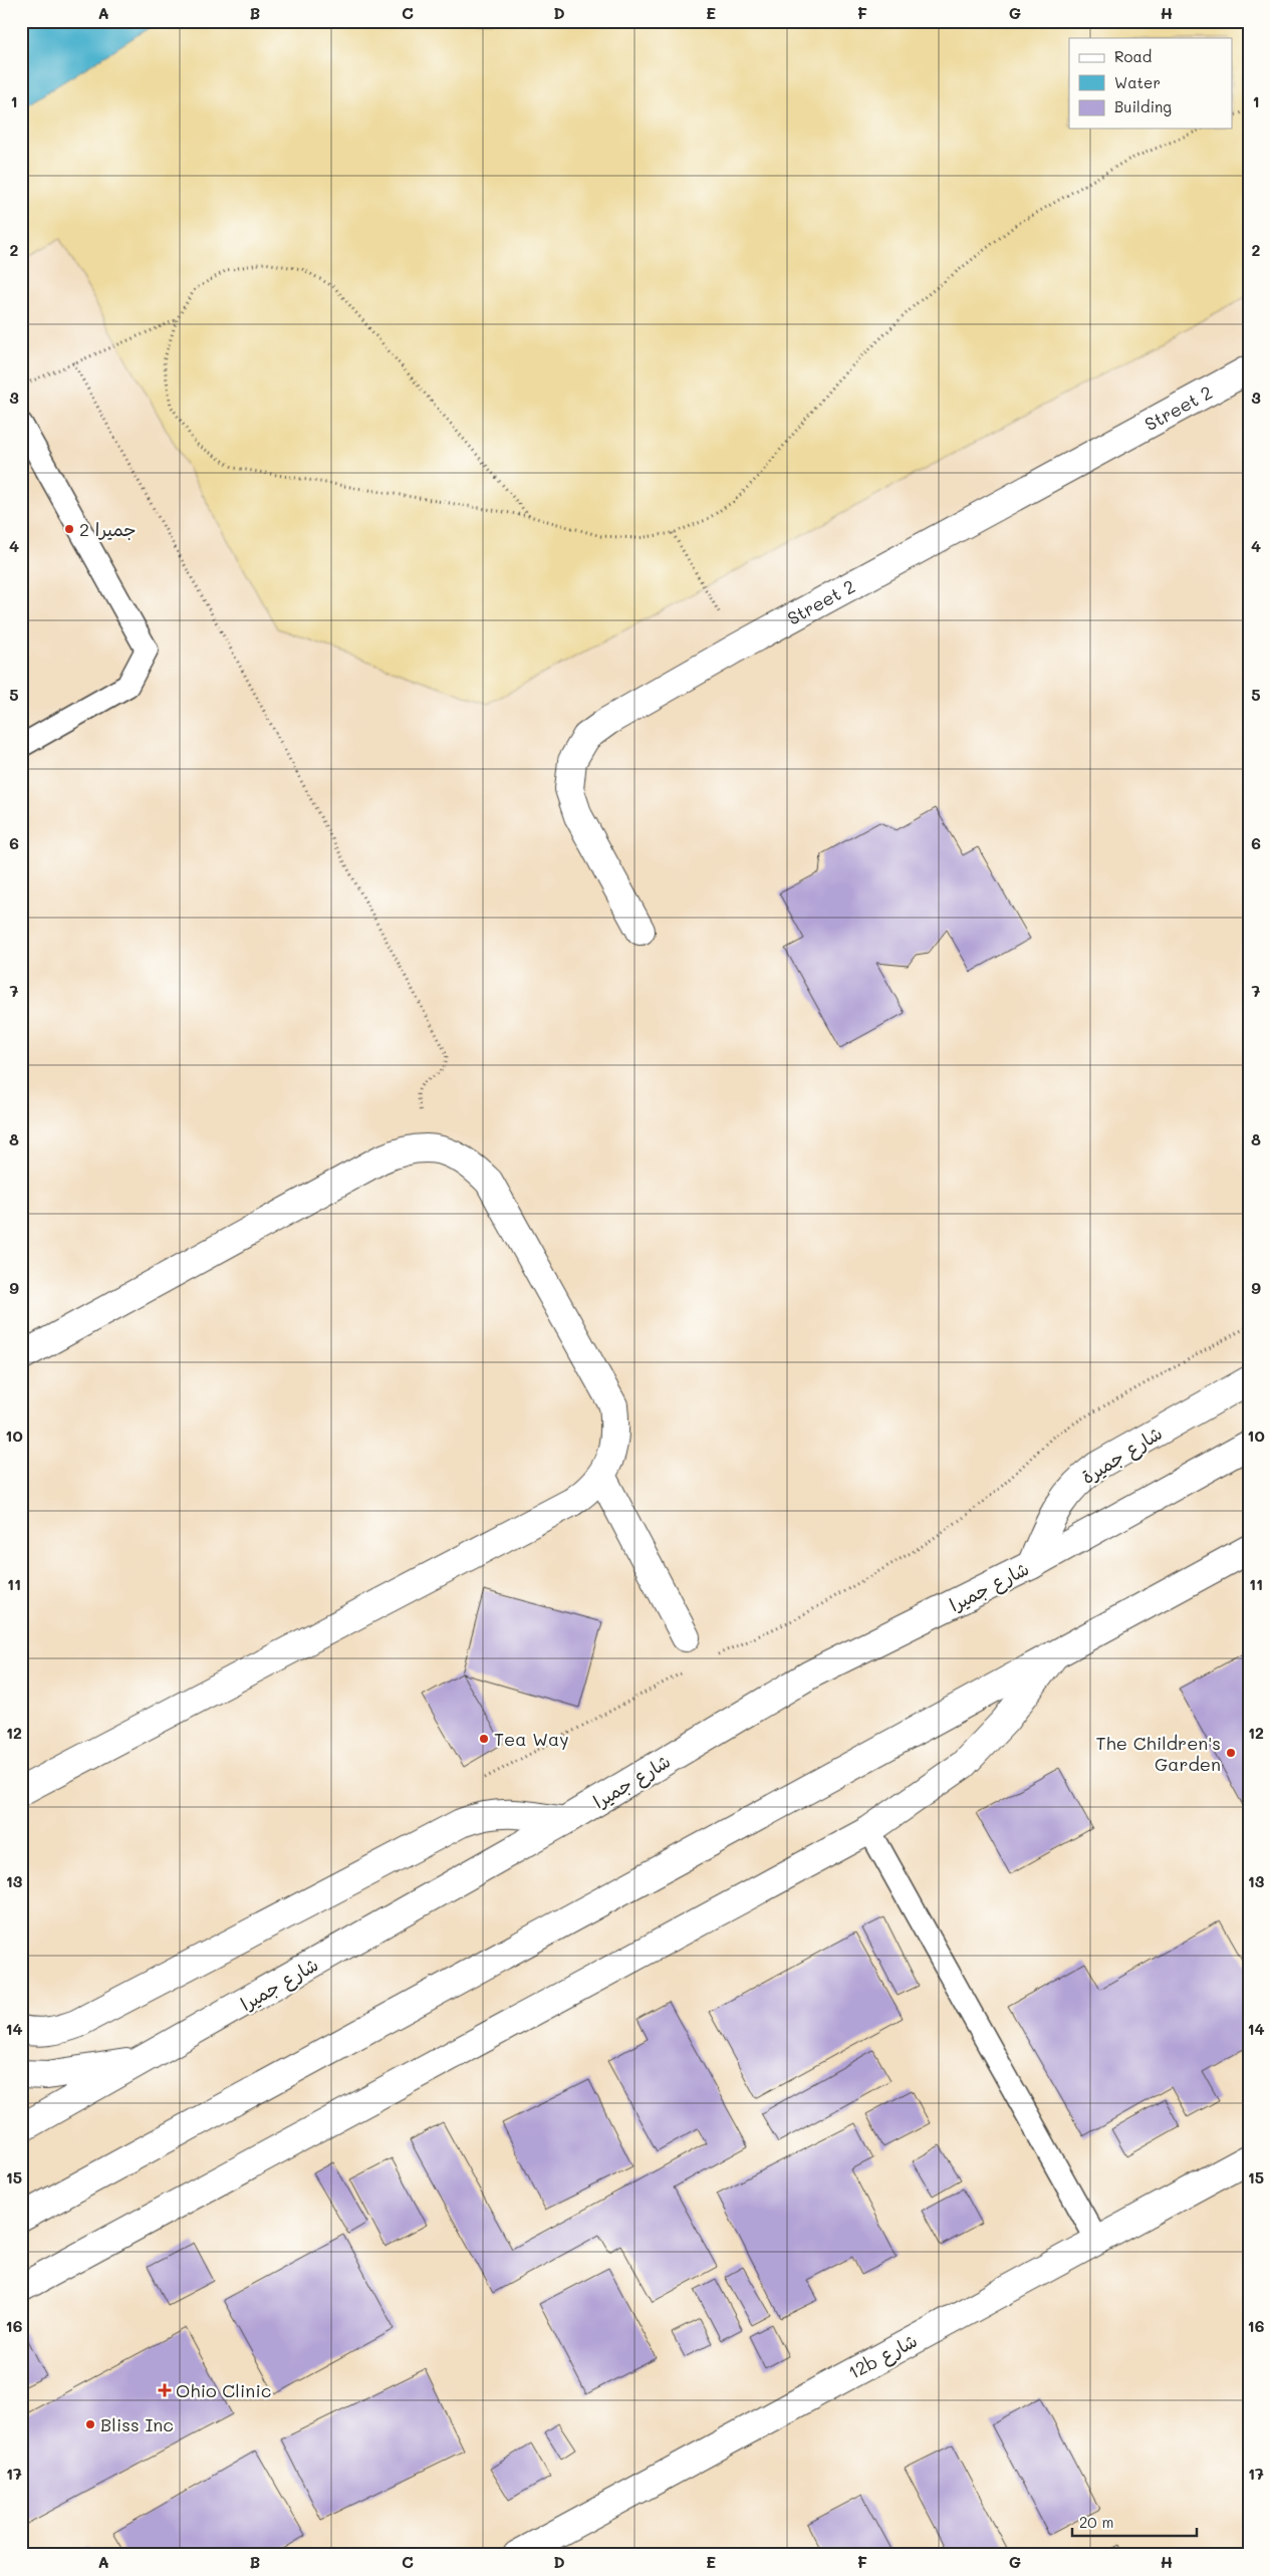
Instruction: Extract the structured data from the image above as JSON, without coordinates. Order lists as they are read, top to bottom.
{
  "streets": {
    "street": [
      "Street 2",
      "شارع جميرة",
      "شارع جميرا",
      "12b شارع"
    ]
  },
  "crossings": [
    ["شارع جميرة", "شارع جميرا"]
  ],
  "places": {
    "other": [
      "جميرا 2",
      "Tea Way",
      "The Children's Garden",
      "Bliss Inc"
    ],
    "health": ["Ohio Clinic"]
  },
  "legend": ["Road", "Water", "Building"],
  "scale_bar": "20 m",
  "grid": {
    "columns": [
      "A",
      "B",
      "C",
      "D",
      "E",
      "F",
      "G",
      "H"
    ],
    "rows": [
      "1",
      "2",
      "3",
      "4",
      "5",
      "6",
      "7",
      "8",
      "9",
      "10",
      "11",
      "12",
      "13",
      "14",
      "15",
      "16",
      "17"
    ]
  }
}
